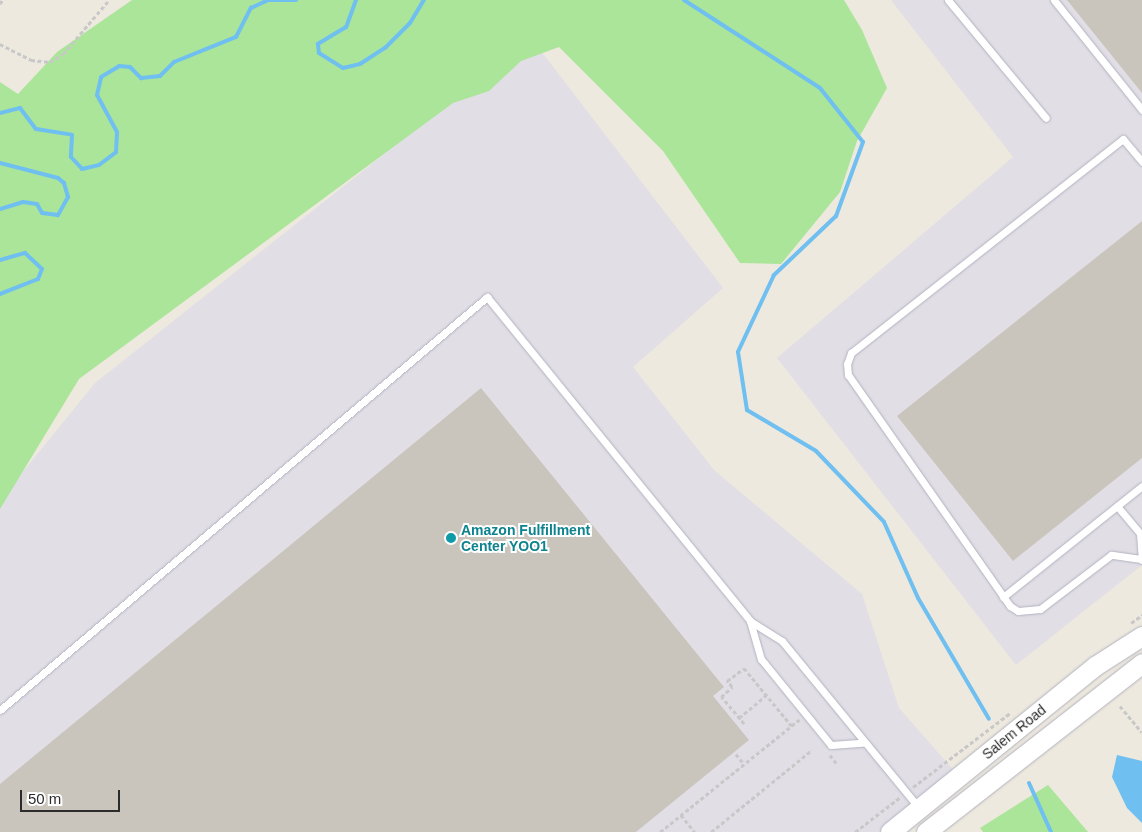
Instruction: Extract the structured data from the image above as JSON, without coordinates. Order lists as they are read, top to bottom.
{
  "streets": {
    "main road": ["Salem Road"]
  },
  "places": ["Amazon Fulfillment Center YOO1"],
  "scale_bar": "50 m"
}
